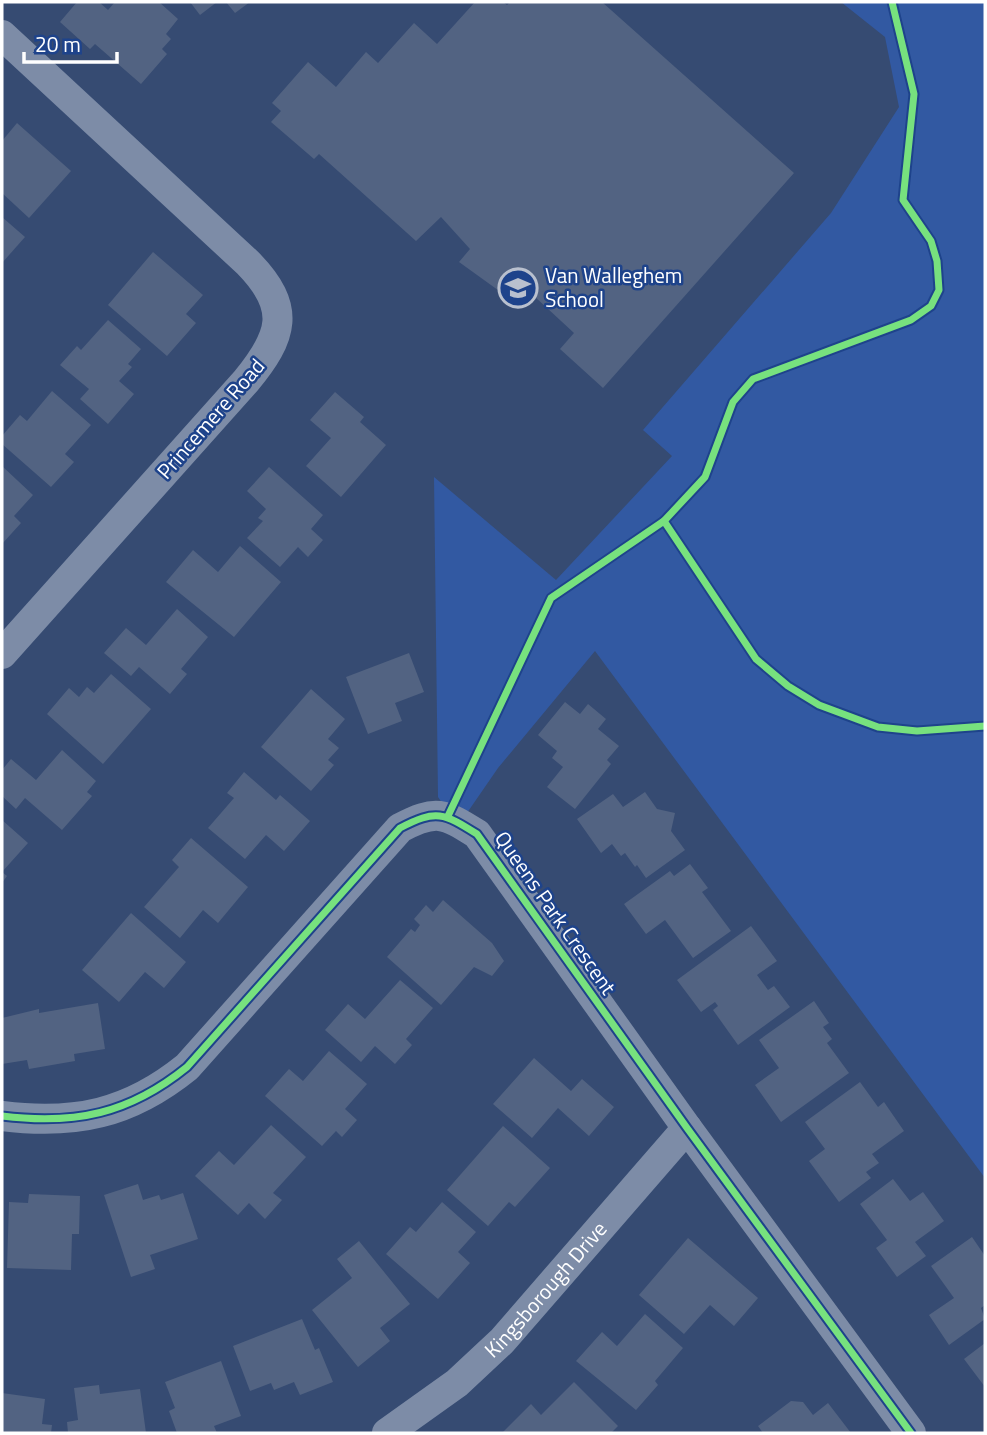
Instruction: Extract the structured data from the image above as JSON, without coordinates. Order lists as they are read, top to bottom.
{
  "streets": {
    "street": ["Princemere Road", "Queens Park Crescent", "Kingsborough Drive"]
  },
  "crossings": [
    ["Queens Park Crescent", "Kingsborough Drive"]
  ],
  "places": {
    "school or university": ["Van Walleghem School"]
  },
  "scale_bar": "20 m"
}
